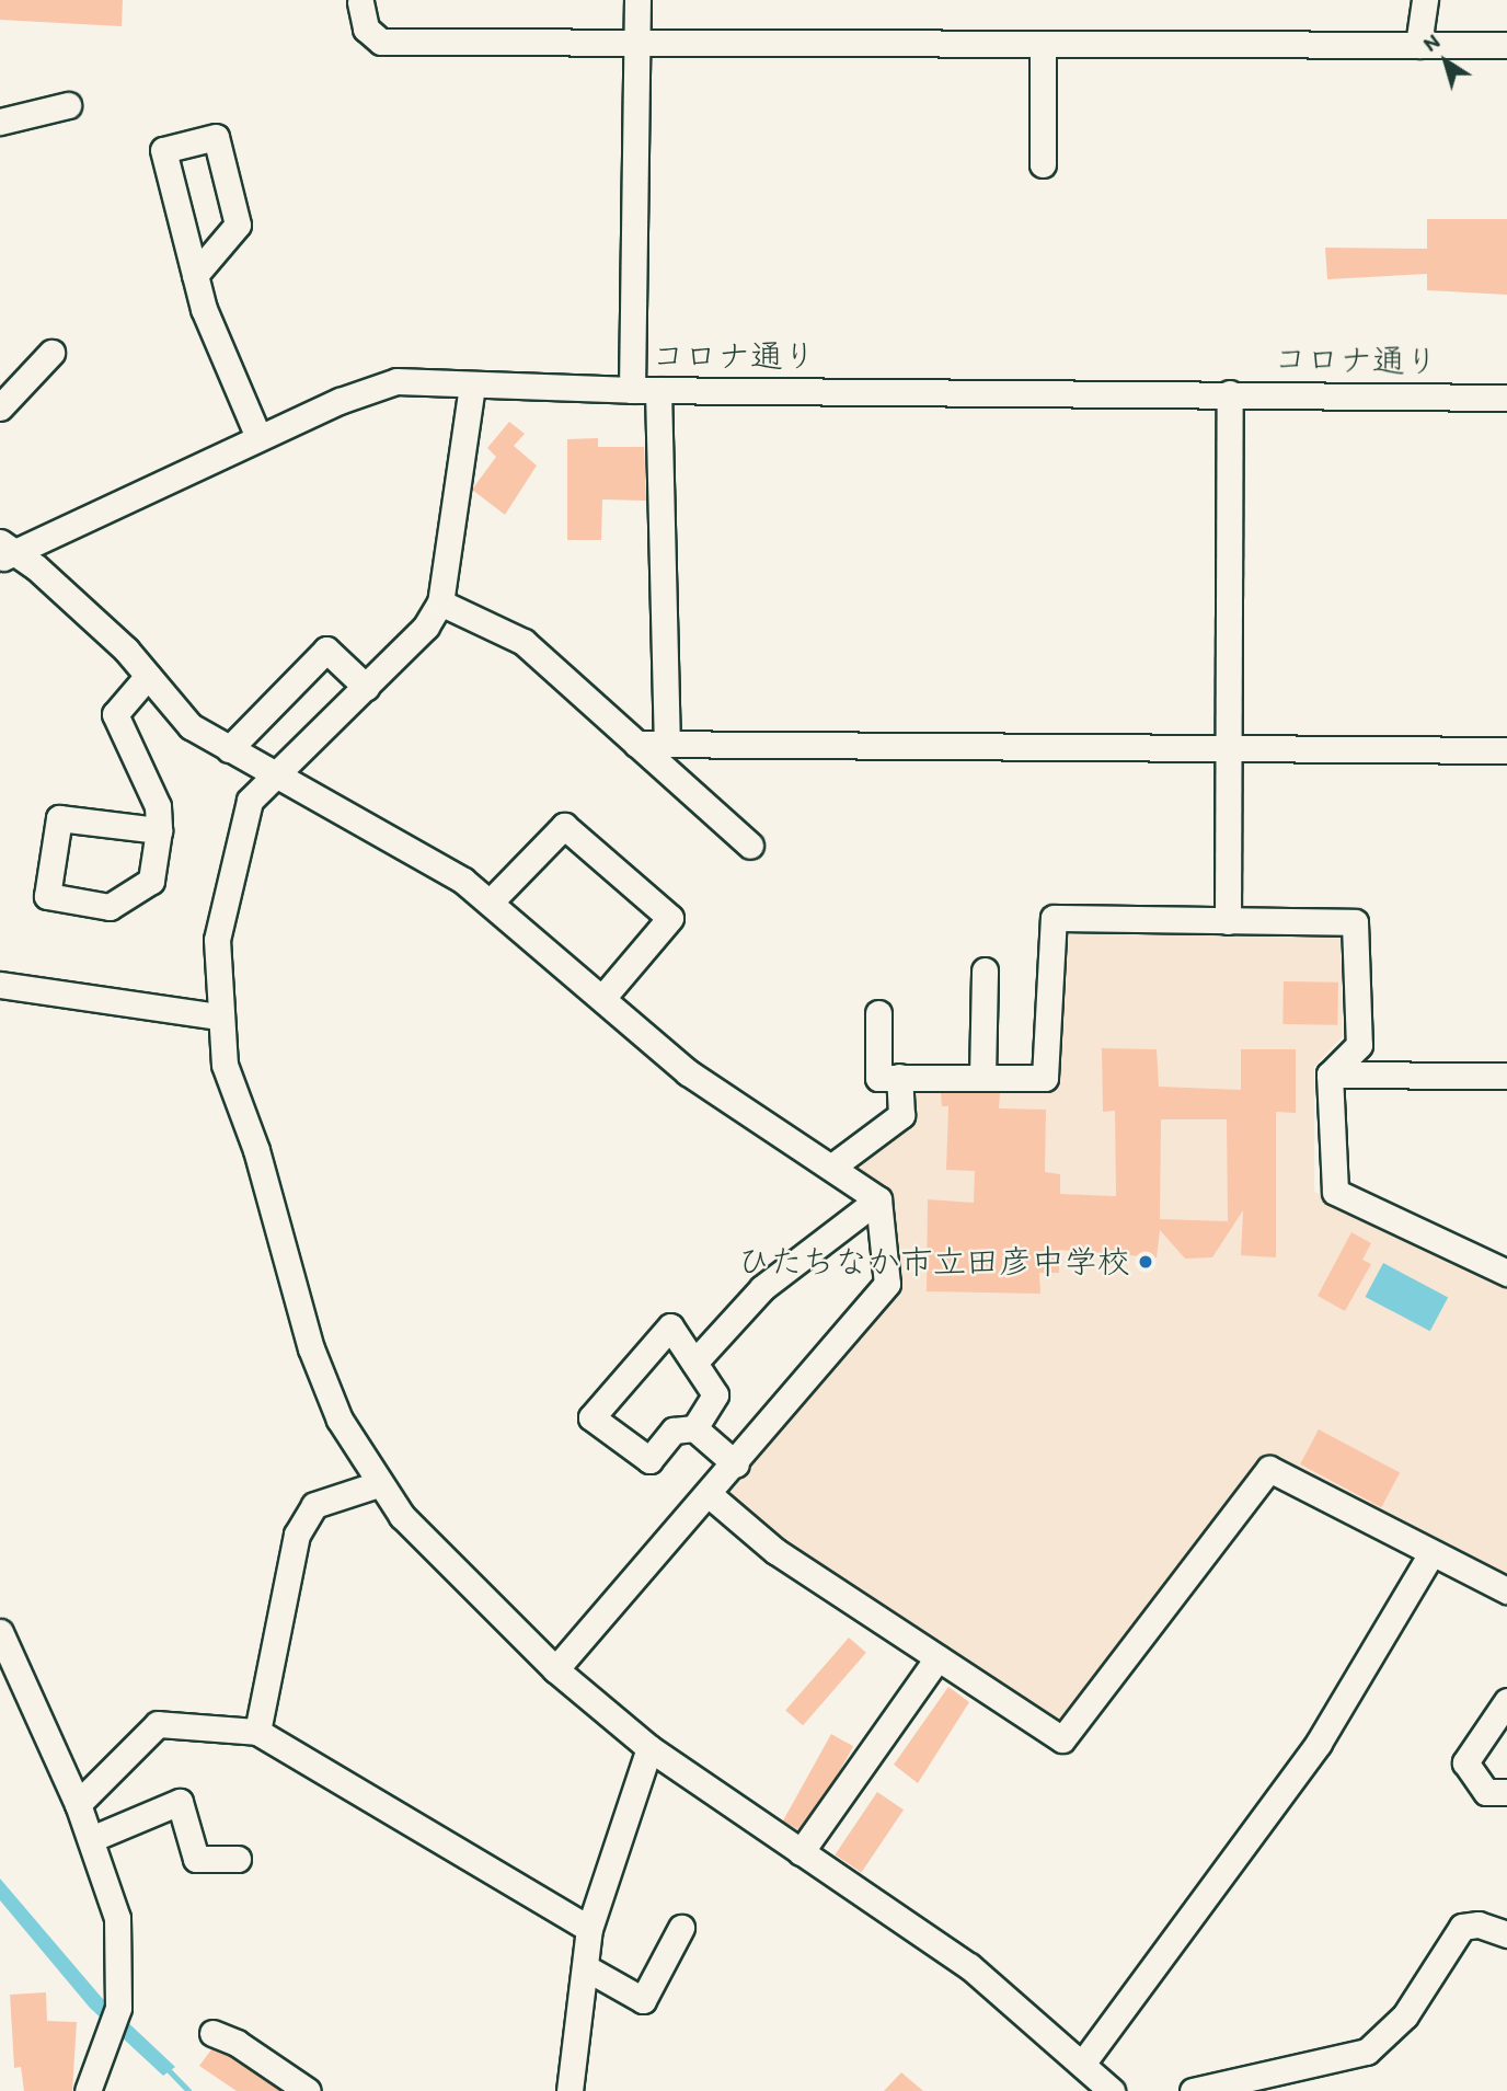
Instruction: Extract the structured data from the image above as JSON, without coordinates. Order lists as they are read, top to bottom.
{
  "streets": {
    "street": ["コロナ通り"]
  },
  "places": ["ひたちなか市立田彦中学校"],
  "north": "top left"
}
